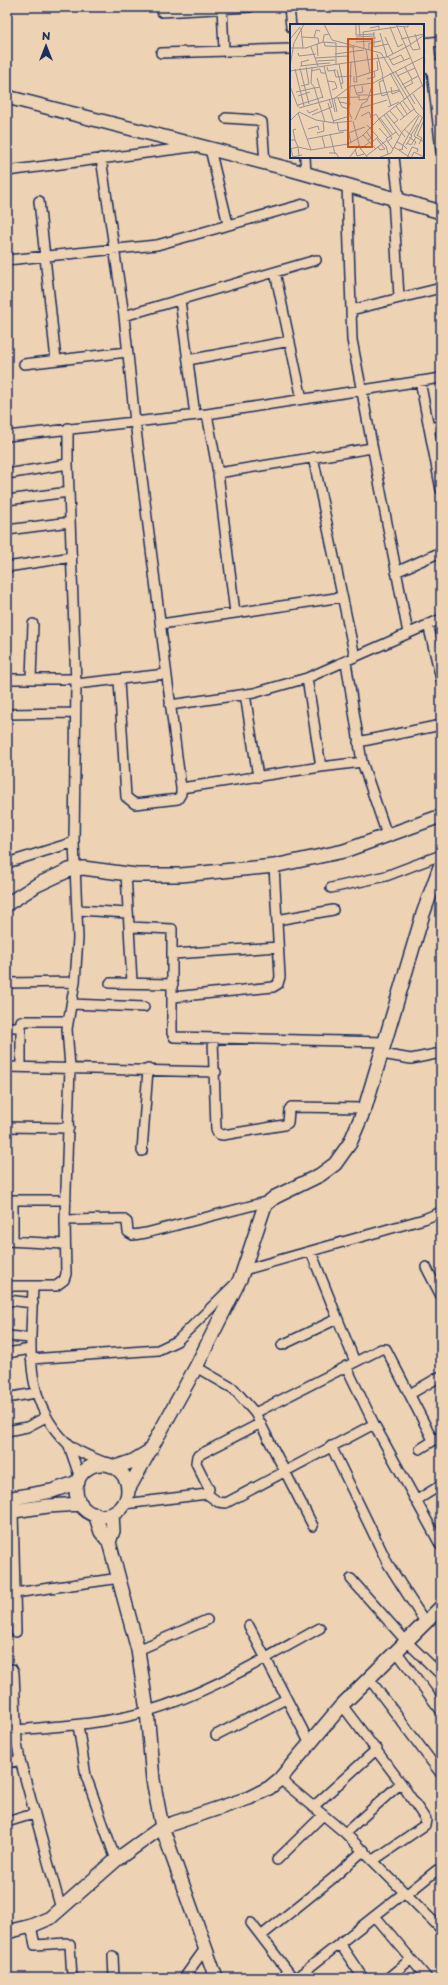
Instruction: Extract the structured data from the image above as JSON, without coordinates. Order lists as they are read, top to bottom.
{
  "north": "top"
}
